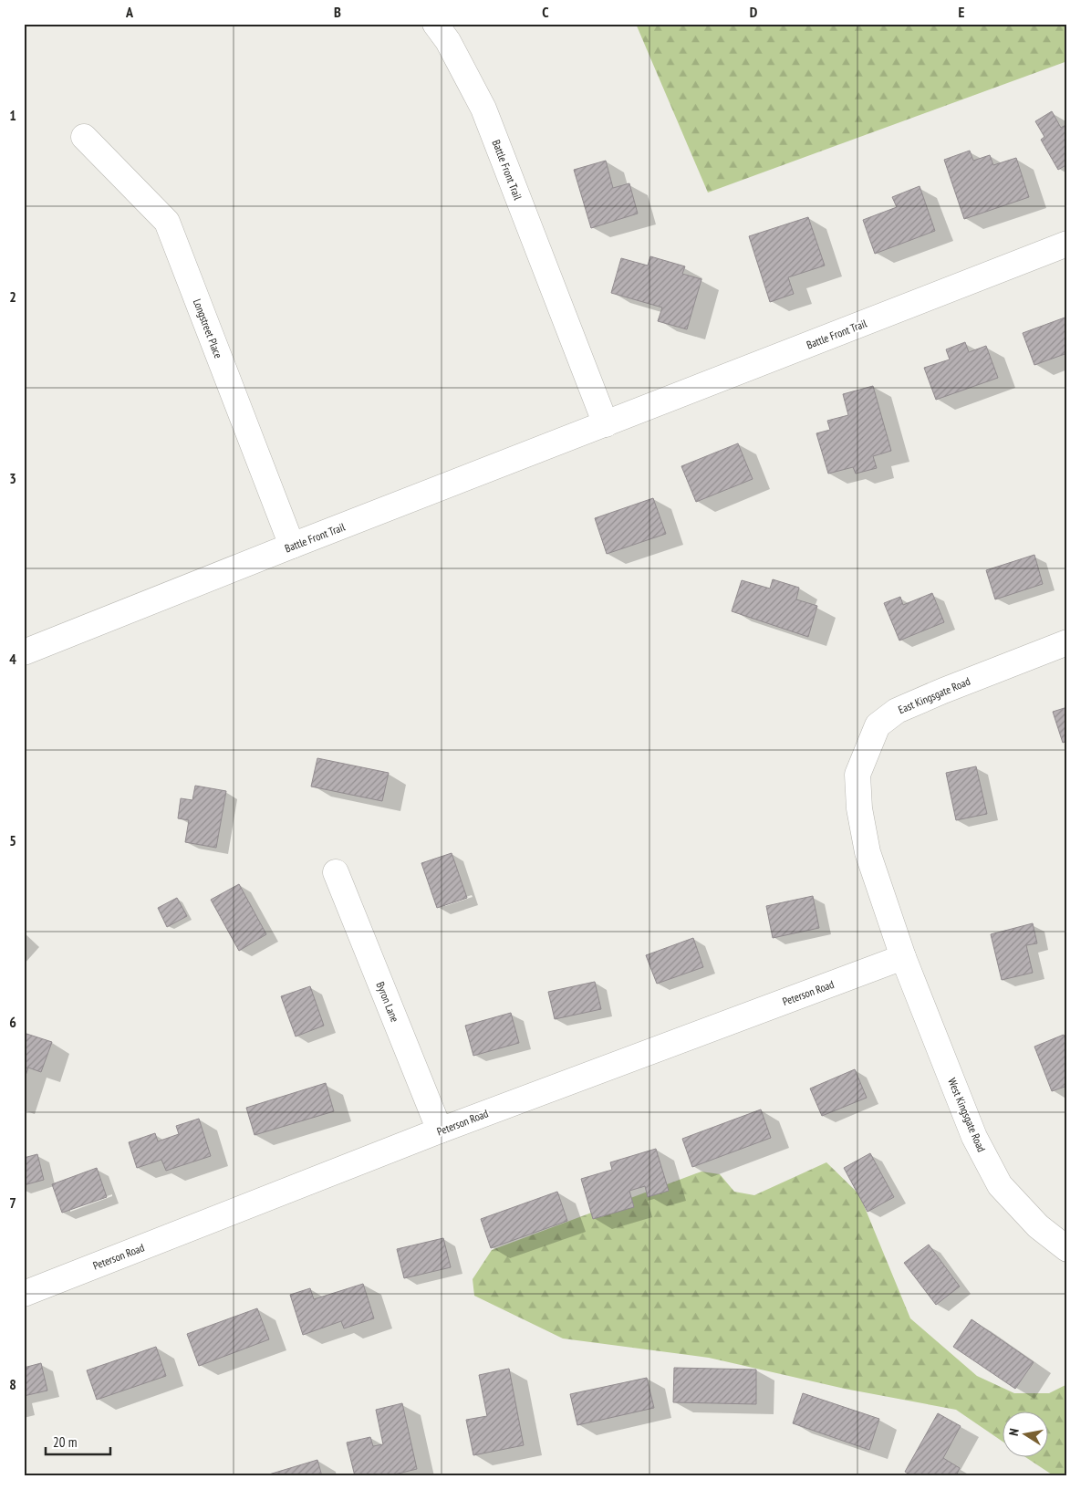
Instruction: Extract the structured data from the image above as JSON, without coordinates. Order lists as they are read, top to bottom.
{
  "streets": {
    "street": [
      "Battle Front Trail",
      "Longstreet Place",
      "East Kingsgate Road",
      "Peterson Road",
      "Byron Lane",
      "West Kingsgate Road"
    ]
  },
  "crossings": [
    ["Battle Front Trail", "Longstreet Place"],
    ["East Kingsgate Road", "Peterson Road"],
    ["East Kingsgate Road", "West Kingsgate Road"],
    ["Peterson Road", "Byron Lane"],
    ["Peterson Road", "West Kingsgate Road"]
  ],
  "scale_bar": "20 m",
  "north": "left",
  "grid": {
    "columns": [
      "A",
      "B",
      "C",
      "D",
      "E"
    ],
    "rows": [
      "1",
      "2",
      "3",
      "4",
      "5",
      "6",
      "7",
      "8"
    ]
  }
}
